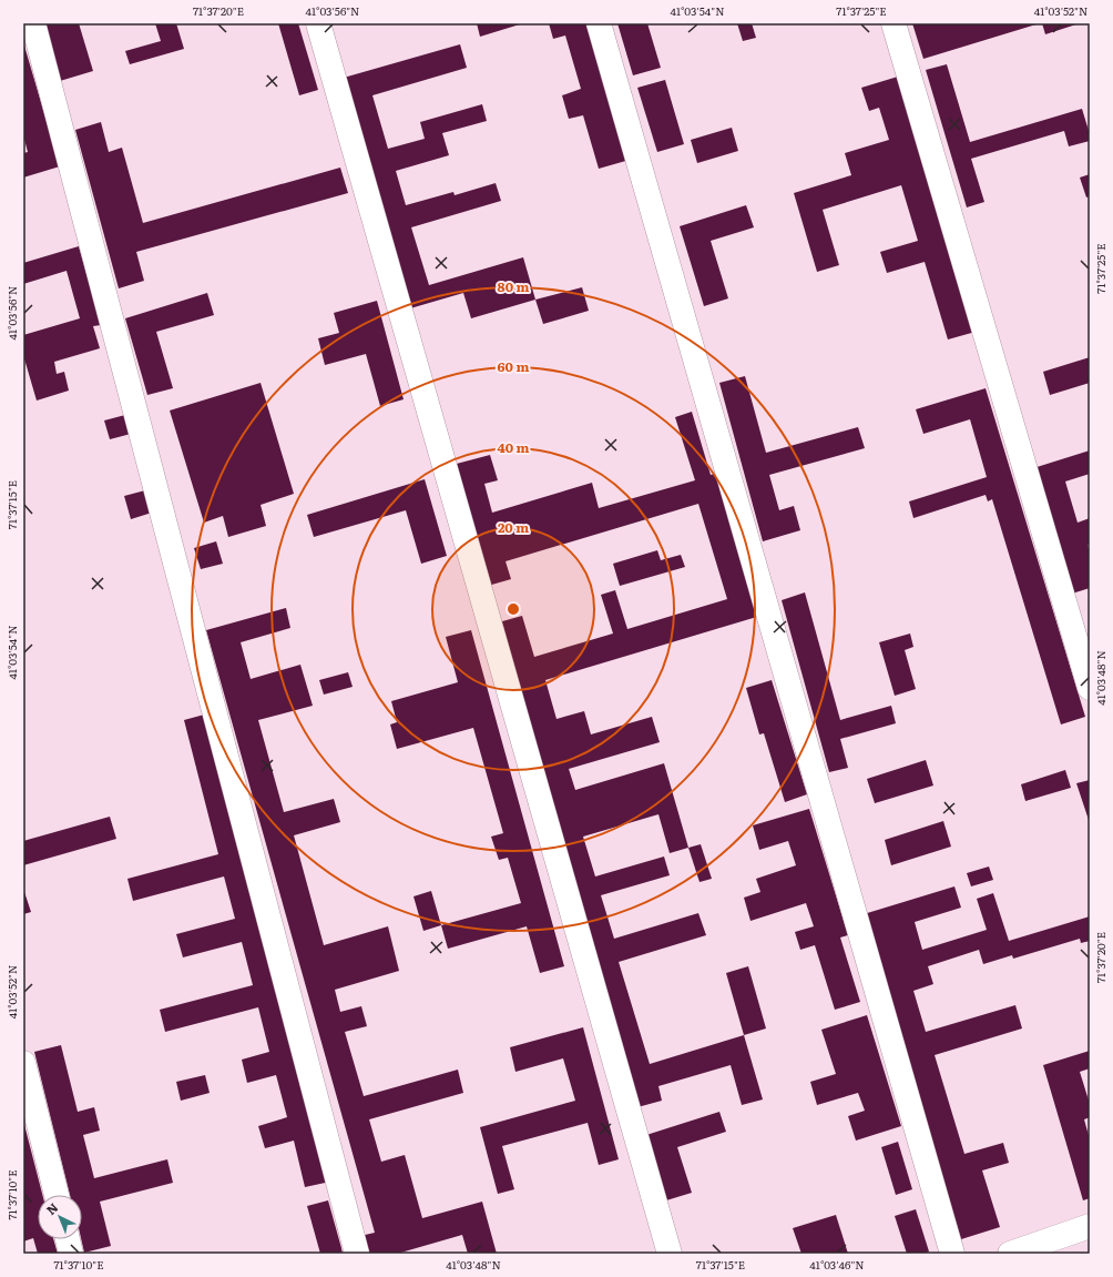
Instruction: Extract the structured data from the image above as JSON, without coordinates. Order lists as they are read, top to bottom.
{
  "north": "top left",
  "coordinates": [
    "71°37'20\"E",
    "41°03'56\"N",
    "41°03'54\"N",
    "71°37'25\"E",
    "41°03'52\"N",
    "71°37'15\"E",
    "41°03'48\"N",
    "71°37'10\"E",
    "41°03'46\"N"
  ],
  "rings": [
    "80 m",
    "60 m",
    "40 m",
    "20 m"
  ]
}
